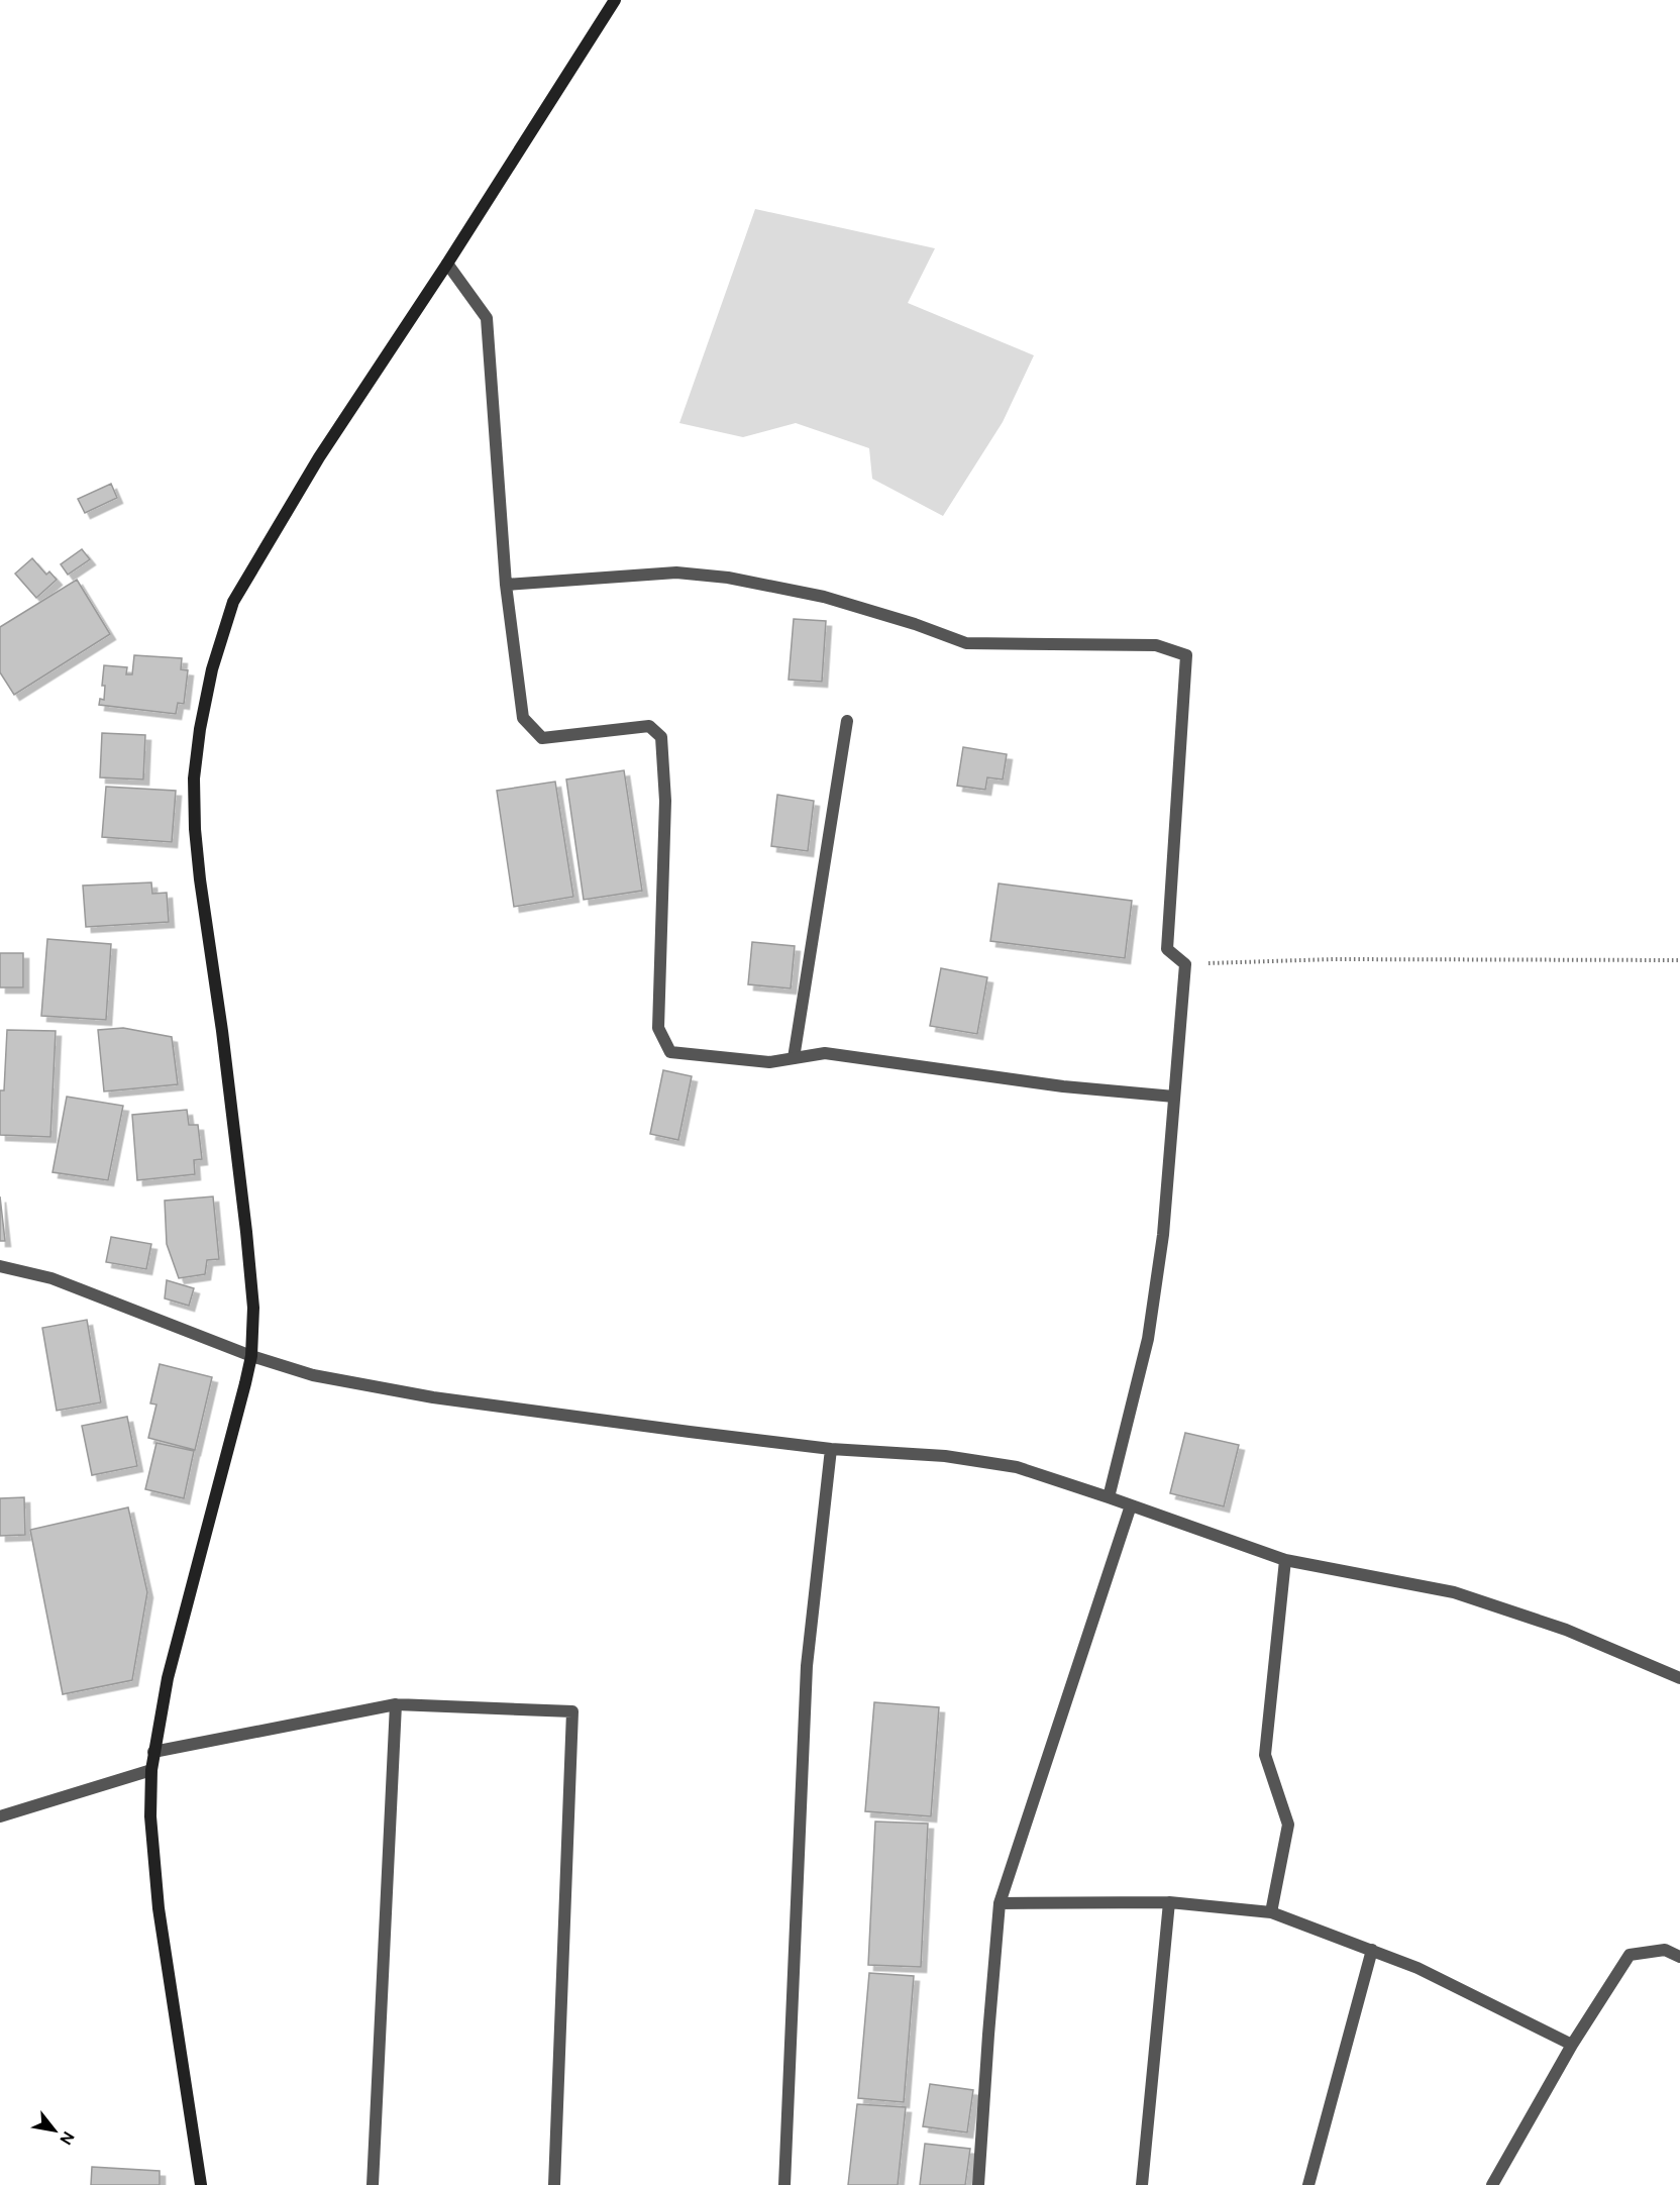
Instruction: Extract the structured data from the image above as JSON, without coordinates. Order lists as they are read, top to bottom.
{
  "north": "bottom right"
}
